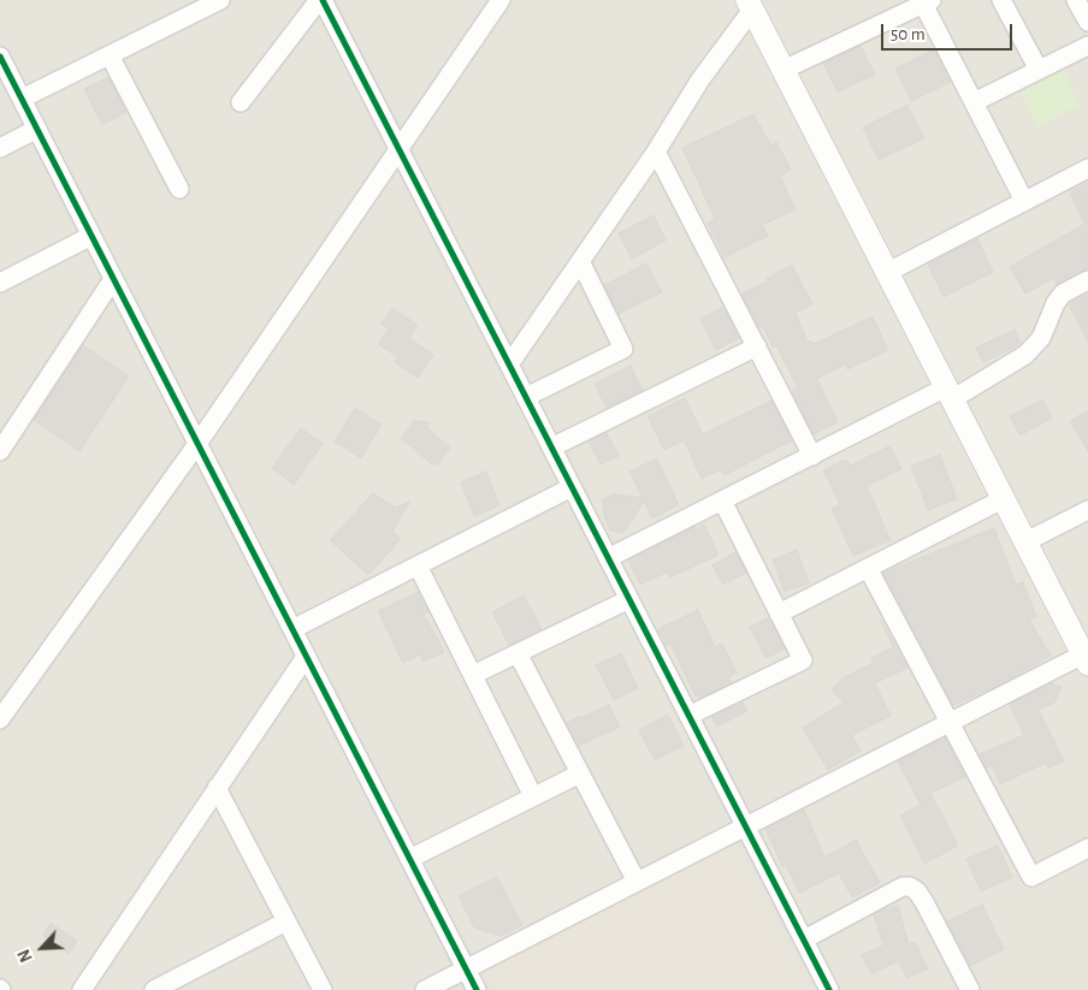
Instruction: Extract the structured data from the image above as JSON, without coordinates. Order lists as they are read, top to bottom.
{
  "scale_bar": "50 m",
  "north": "bottom left"
}
